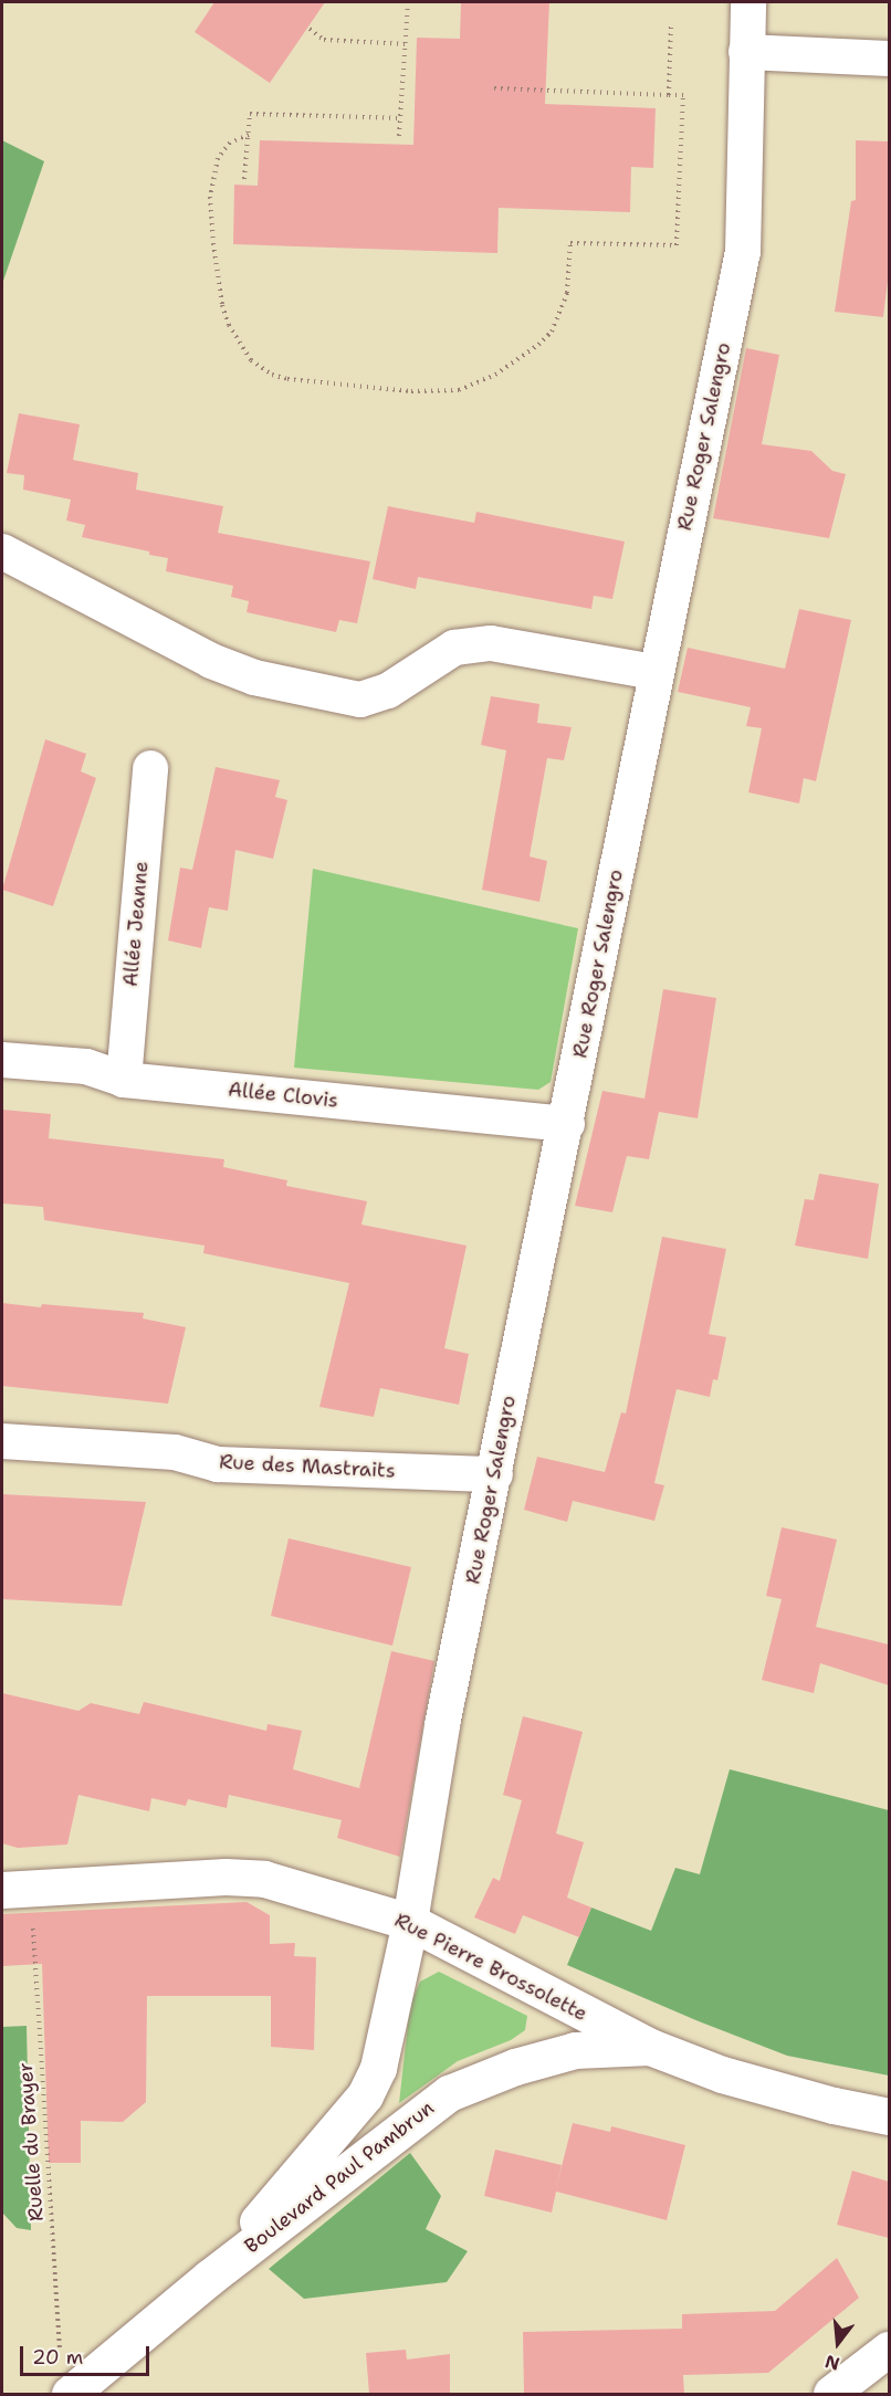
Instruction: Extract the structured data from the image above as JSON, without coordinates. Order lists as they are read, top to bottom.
{
  "streets": {
    "main road": ["Rue Pierre Brossolette", "Boulevard Paul Pambrun"],
    "street": [
      "Rue Roger Salengro",
      "Allée Jeanne",
      "Allée Clovis",
      "Rue des Mastraits"
    ],
    "path": ["Ruelle du Brayer"]
  },
  "crossings": [
    ["Rue Roger Salengro", "Allée Clovis"],
    ["Rue Roger Salengro", "Rue des Mastraits"],
    ["Rue Roger Salengro", "Rue Pierre Brossolette"],
    ["Allée Jeanne", "Allée Clovis"],
    ["Rue Pierre Brossolette", "Ruelle du Brayer"],
    ["Rue Pierre Brossolette", "Boulevard Paul Pambrun"]
  ],
  "scale_bar": "20 m",
  "north": "bottom"
}
